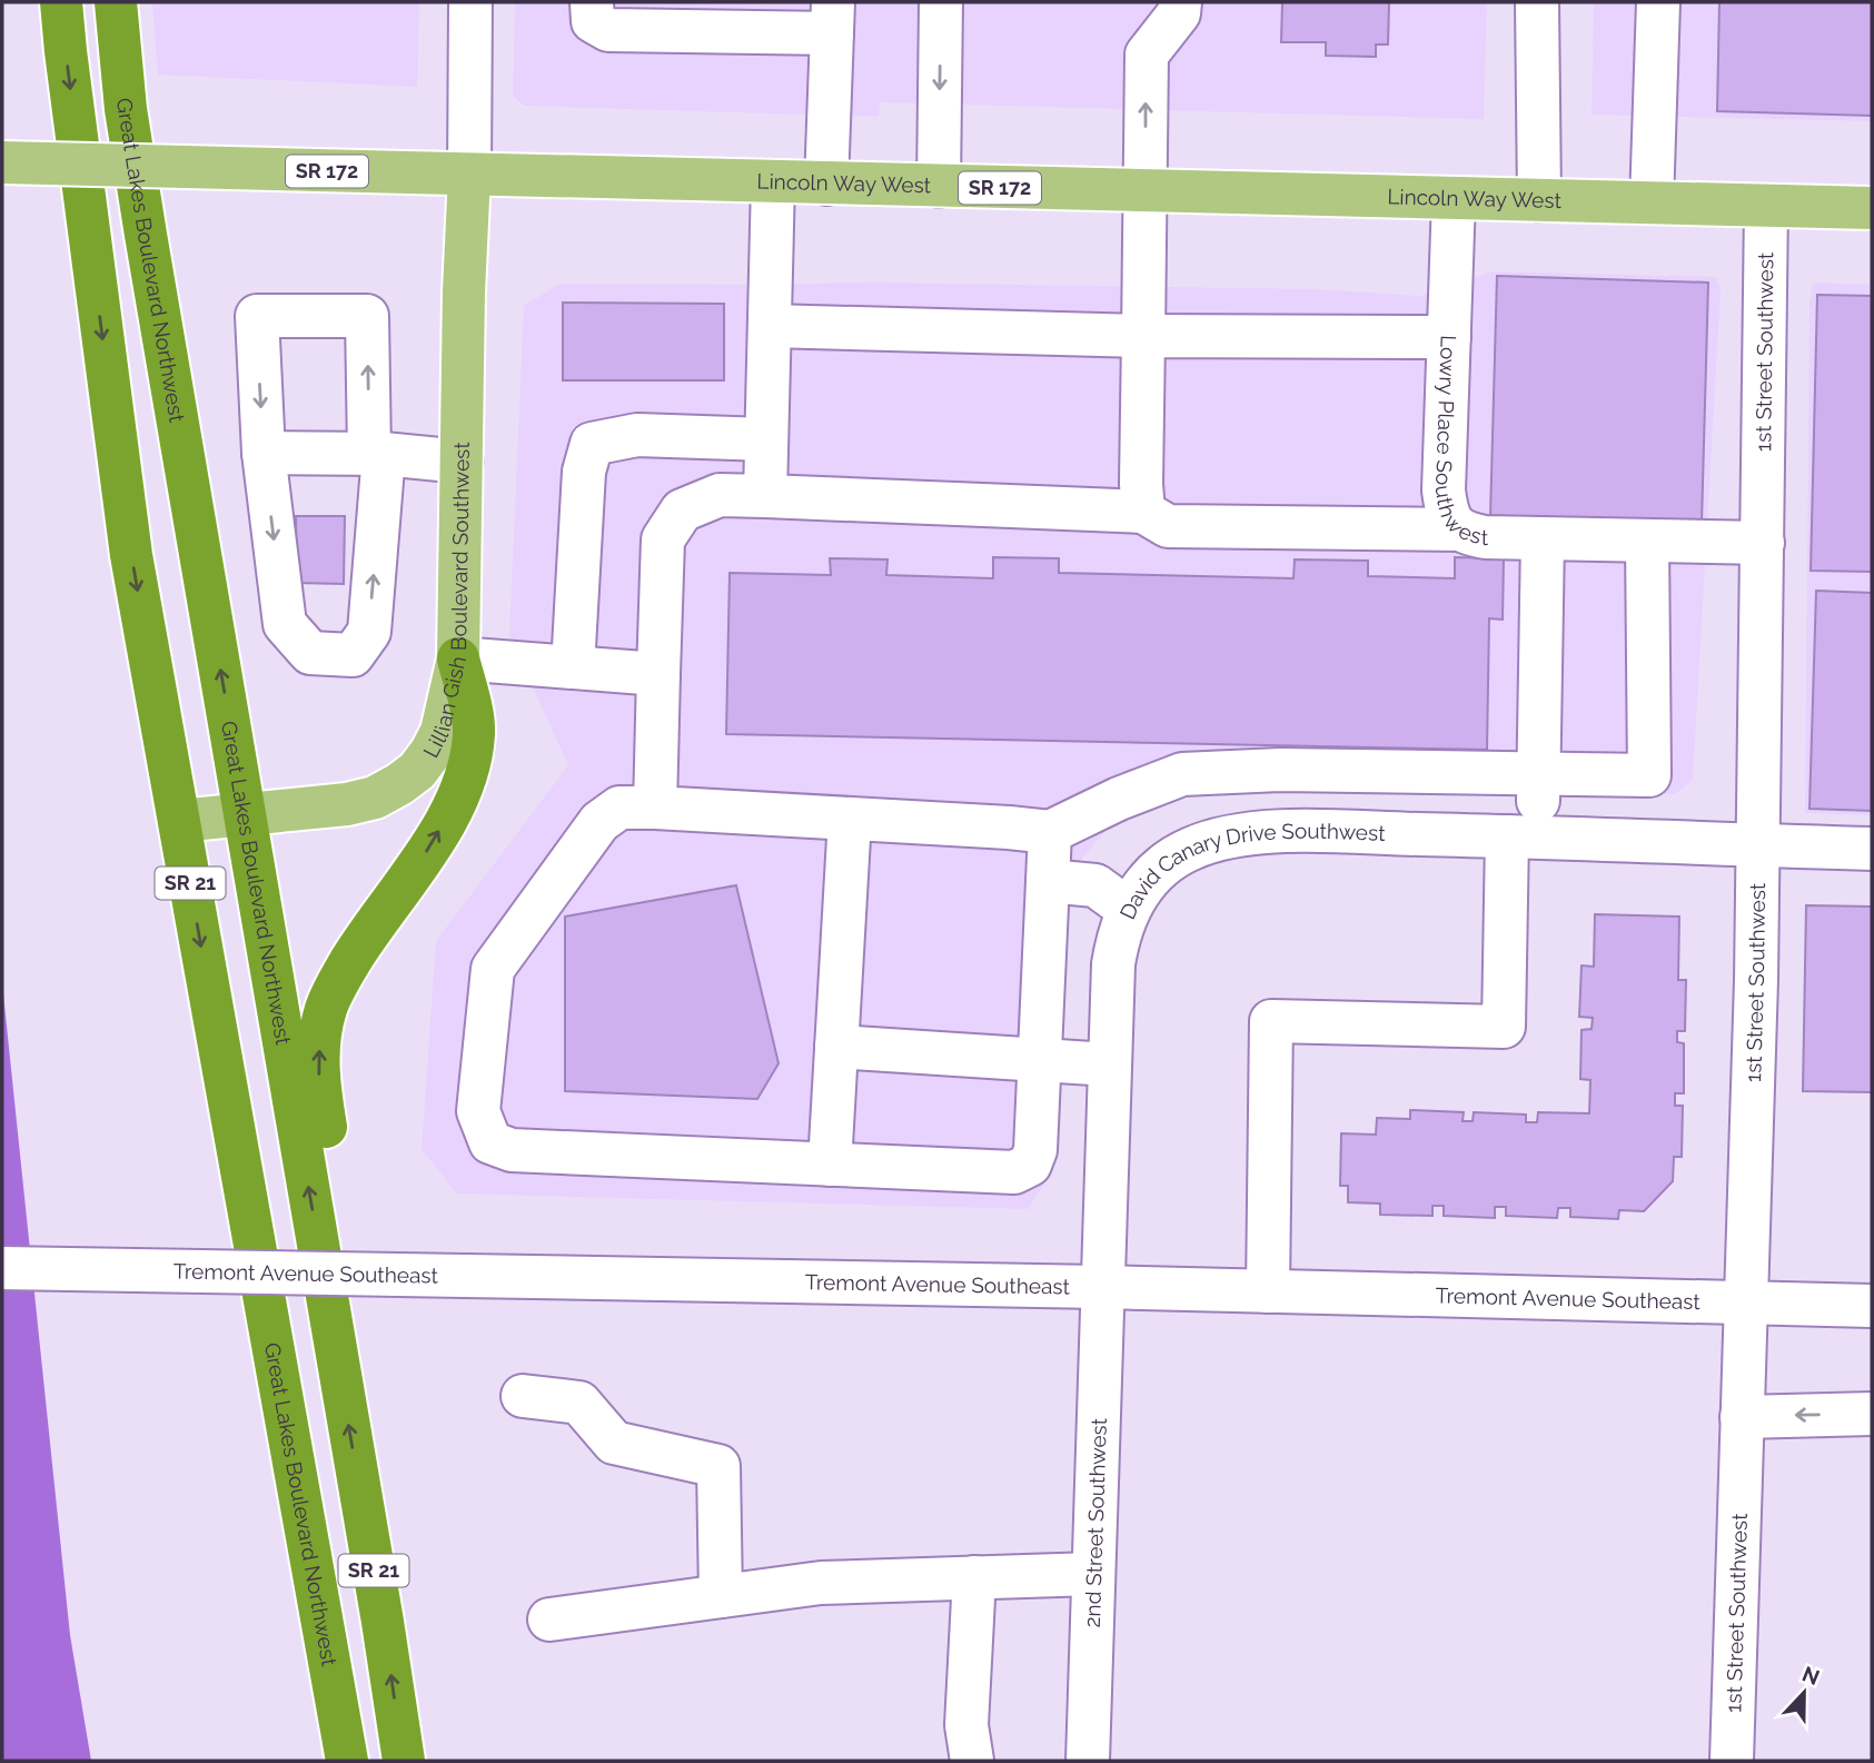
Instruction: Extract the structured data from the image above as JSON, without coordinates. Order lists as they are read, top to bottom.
{
  "streets": {
    "highway": ["Great Lakes Boulevard Northwest", "SR 21"],
    "main road": ["SR 172", "Lincoln Way West", "Lillian Gish Boulevard Southwest"],
    "street": [
      "1st Street Southwest",
      "Lowry Place Southwest",
      "David Canary Drive Southwest",
      "Tremont Avenue Southeast",
      "2nd Street Southwest"
    ]
  },
  "crossings": [
    ["Lincoln Way West", "1st Street Southwest"],
    ["Lincoln Way West", "Lowry Place Southwest"],
    ["Lincoln Way West", "Lillian Gish Boulevard Southwest"],
    ["Great Lakes Boulevard Northwest", "Lillian Gish Boulevard Southwest"],
    ["1st Street Southwest", "Lowry Place Southwest"],
    ["1st Street Southwest", "David Canary Drive Southwest"],
    ["1st Street Southwest", "Tremont Avenue Southeast"],
    ["David Canary Drive Southwest", "Tremont Avenue Southeast"],
    ["David Canary Drive Southwest", "2nd Street Southwest"],
    ["Tremont Avenue Southeast", "2nd Street Southwest"]
  ],
  "north": "top"
}
